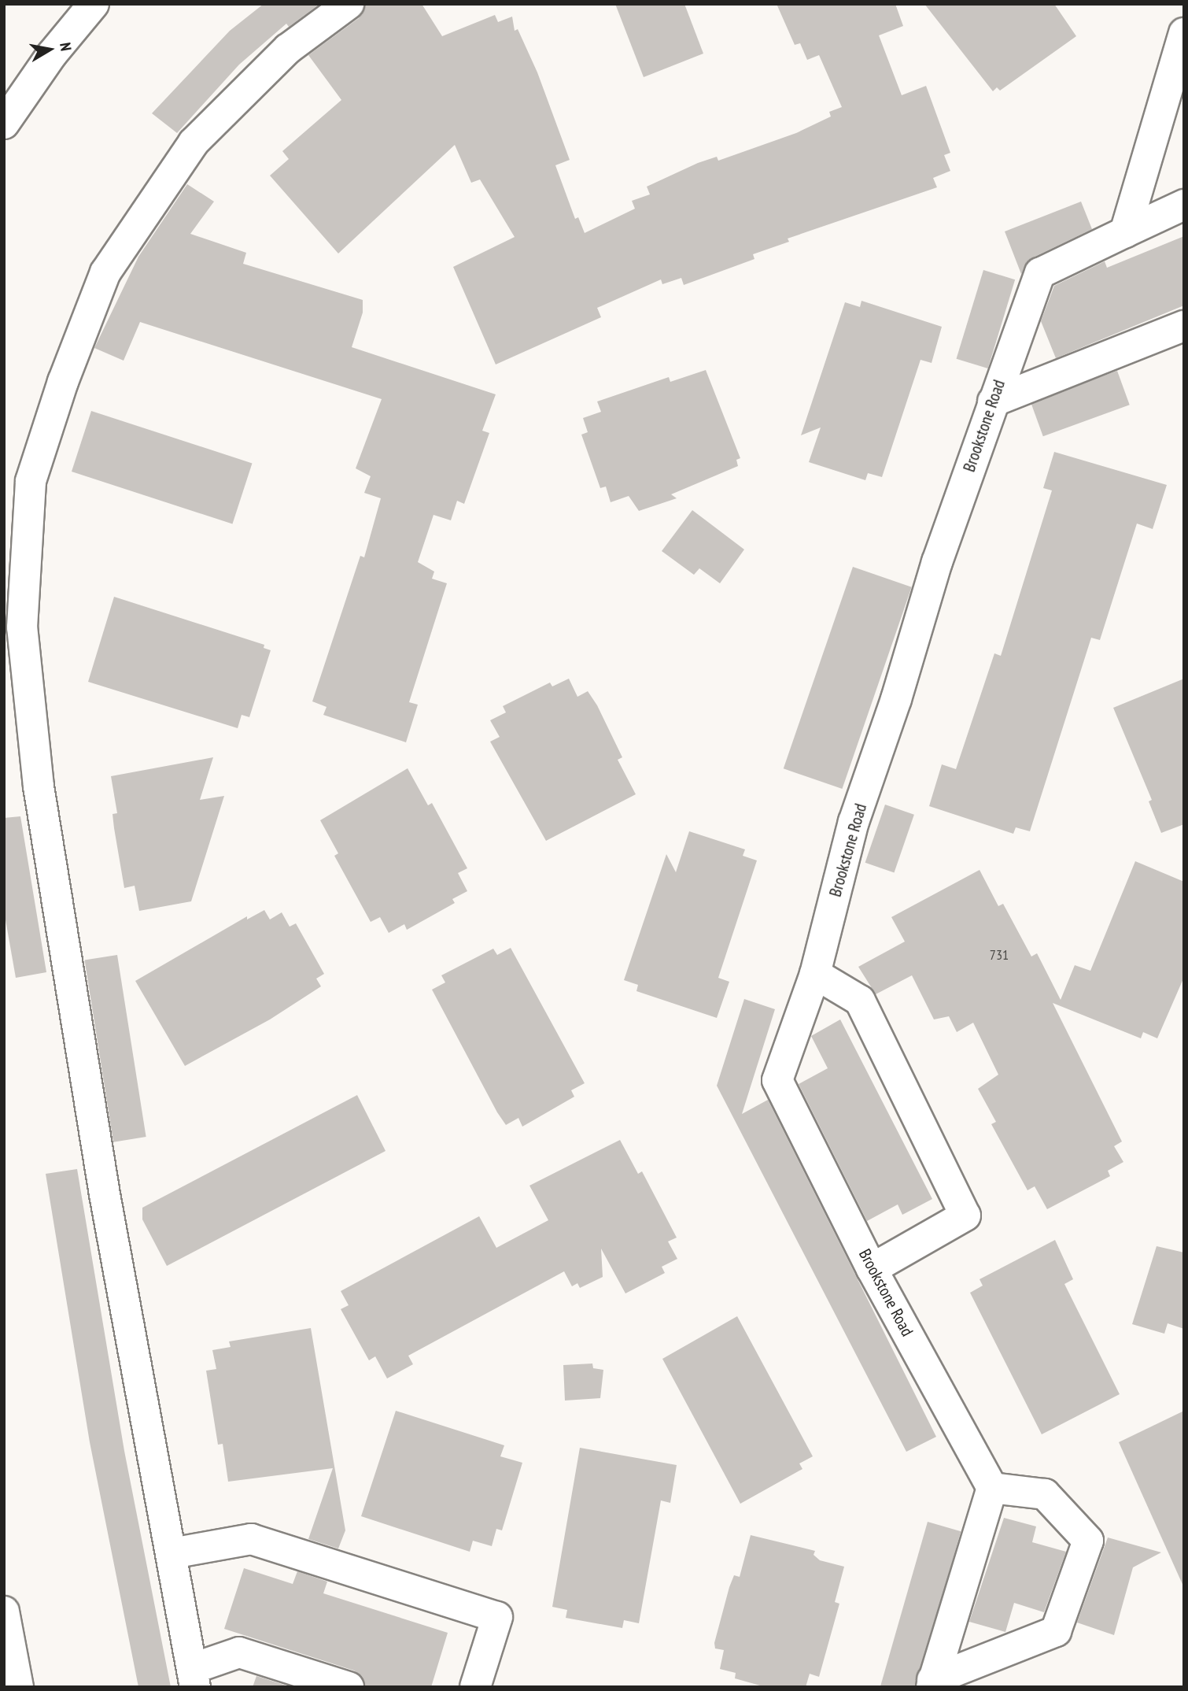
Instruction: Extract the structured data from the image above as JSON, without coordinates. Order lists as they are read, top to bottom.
{
  "streets": {
    "street": ["Brookstone Road"]
  },
  "house_numbers": ["731"],
  "north": "right"
}
